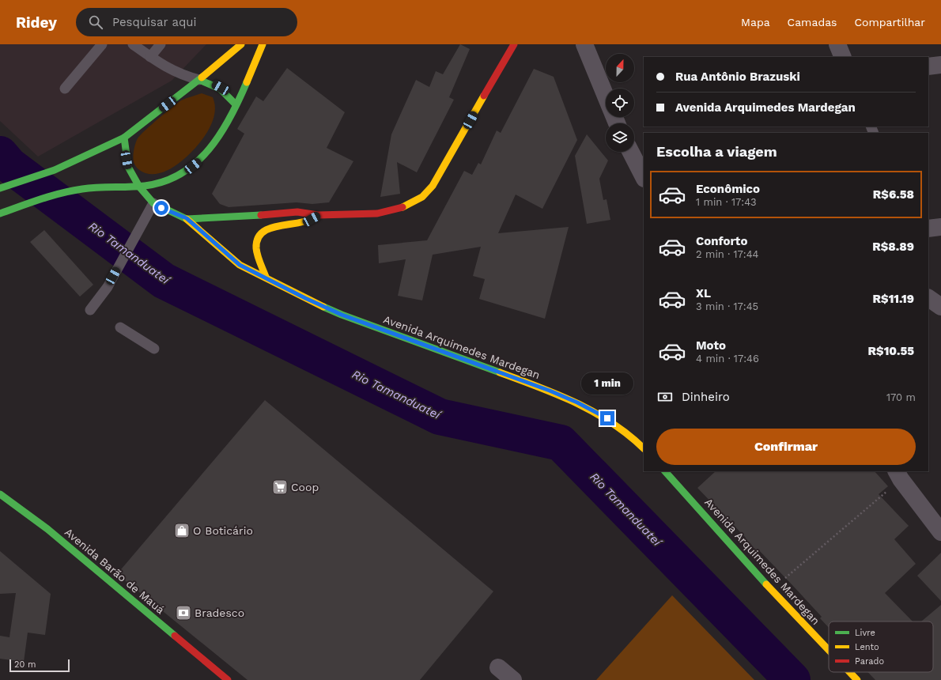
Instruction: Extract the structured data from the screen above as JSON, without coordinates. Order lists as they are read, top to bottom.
{
  "streets": {
    "street": ["Avenida Arquimedes Mardegan", "Avenida Barão de Mauá"]
  },
  "water": ["Rio Tamanduateí"],
  "places": {
    "supermarket": ["Coop"],
    "shop": ["O Boticário"],
    "bank": ["Bradesco"]
  },
  "legend": ["Livre", "Lento", "Parado"],
  "scale_bar": "20 m",
  "north": "top",
  "page": {
    "header": "Ridey",
    "search": "Pesquisar aqui",
    "nav": ["Mapa", "Camadas", "Compartilhar"],
    "banner": ["Rua Antônio Brazuski", "Avenida Arquimedes Mardegan"],
    "heading": "Escolha a viagem",
    "list": [
      {
        "name": "Econômico",
        "note": "1 min · 17:43",
        "value": "R$6.58"
      },
      {
        "name": "Conforto",
        "note": "2 min · 17:44",
        "value": "R$8.89"
      },
      {
        "name": "XL",
        "note": "3 min · 17:45",
        "value": "R$11.19"
      },
      {
        "name": "Moto",
        "note": "4 min · 17:46",
        "value": "R$10.55"
      }
    ],
    "bubble": "1 min",
    "pay": ["Dinheiro", "170 m"],
    "buttons": "Confirmar",
    "scale": "20 m"
  }
}
